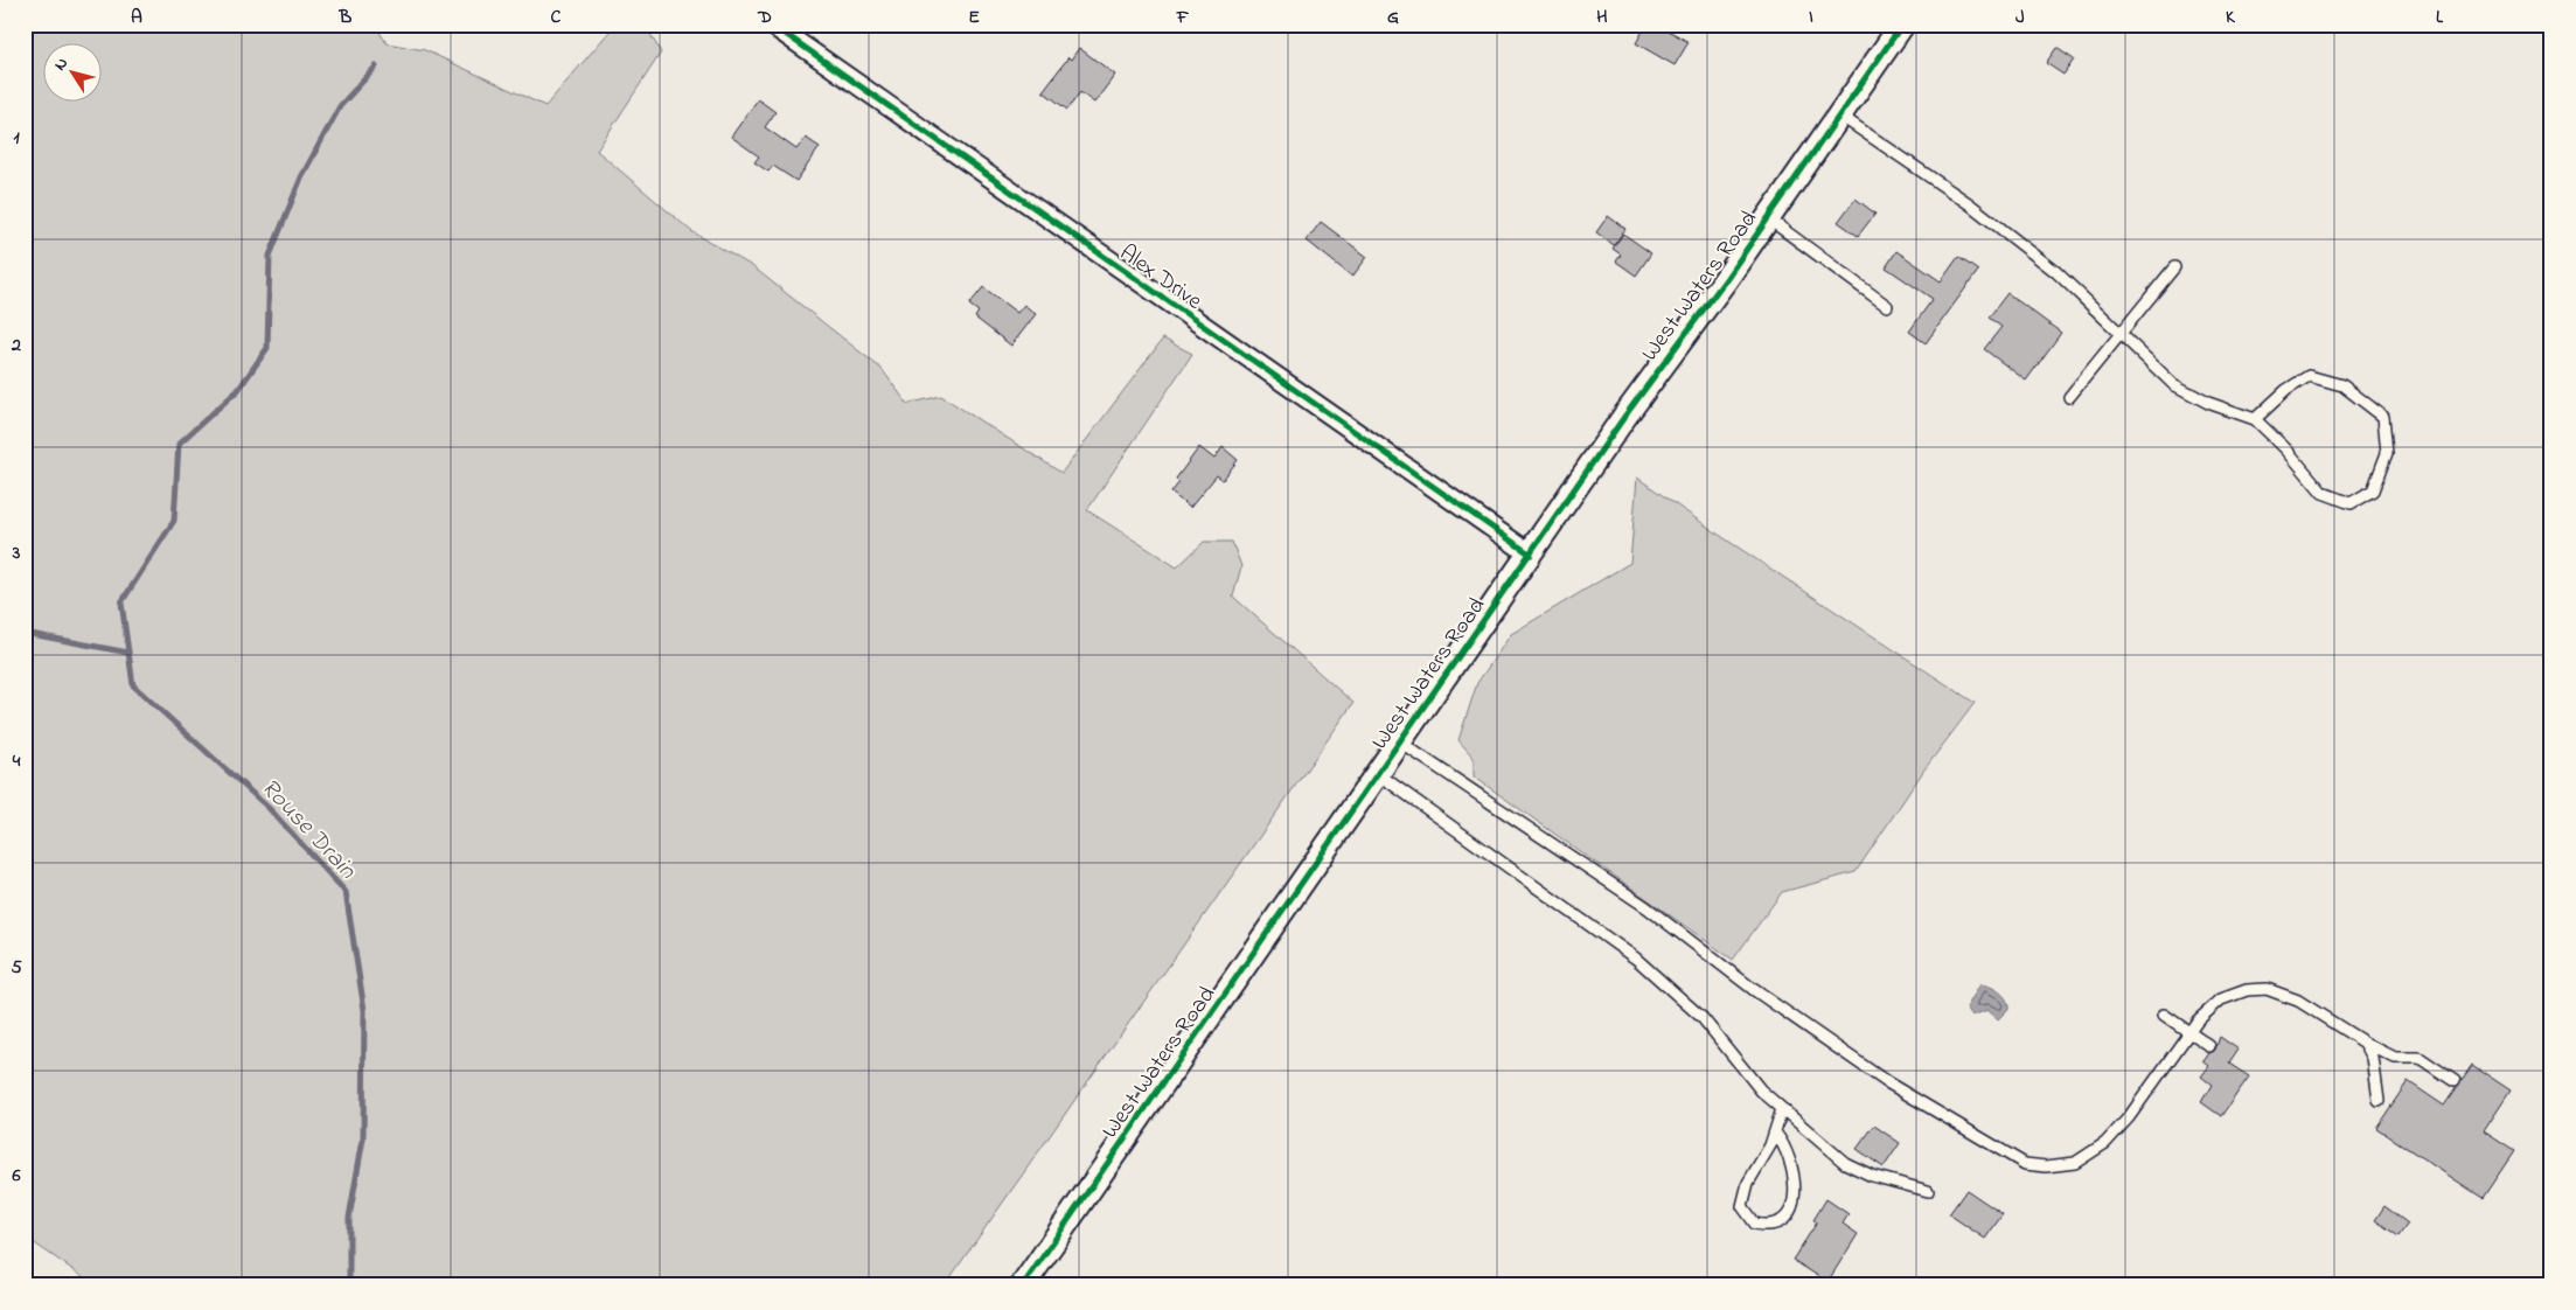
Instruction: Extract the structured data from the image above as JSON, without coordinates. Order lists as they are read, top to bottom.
{
  "streets": {
    "street": ["Alex Drive", "West Waters Road"]
  },
  "crossings": [
    ["Alex Drive", "West Waters Road"]
  ],
  "water": ["Rouse Drain"],
  "north": "top left",
  "grid": {
    "columns": [
      "A",
      "B",
      "C",
      "D",
      "E",
      "F",
      "G",
      "H",
      "I",
      "J",
      "K",
      "L"
    ],
    "rows": [
      "1",
      "2",
      "3",
      "4",
      "5",
      "6"
    ]
  }
}
